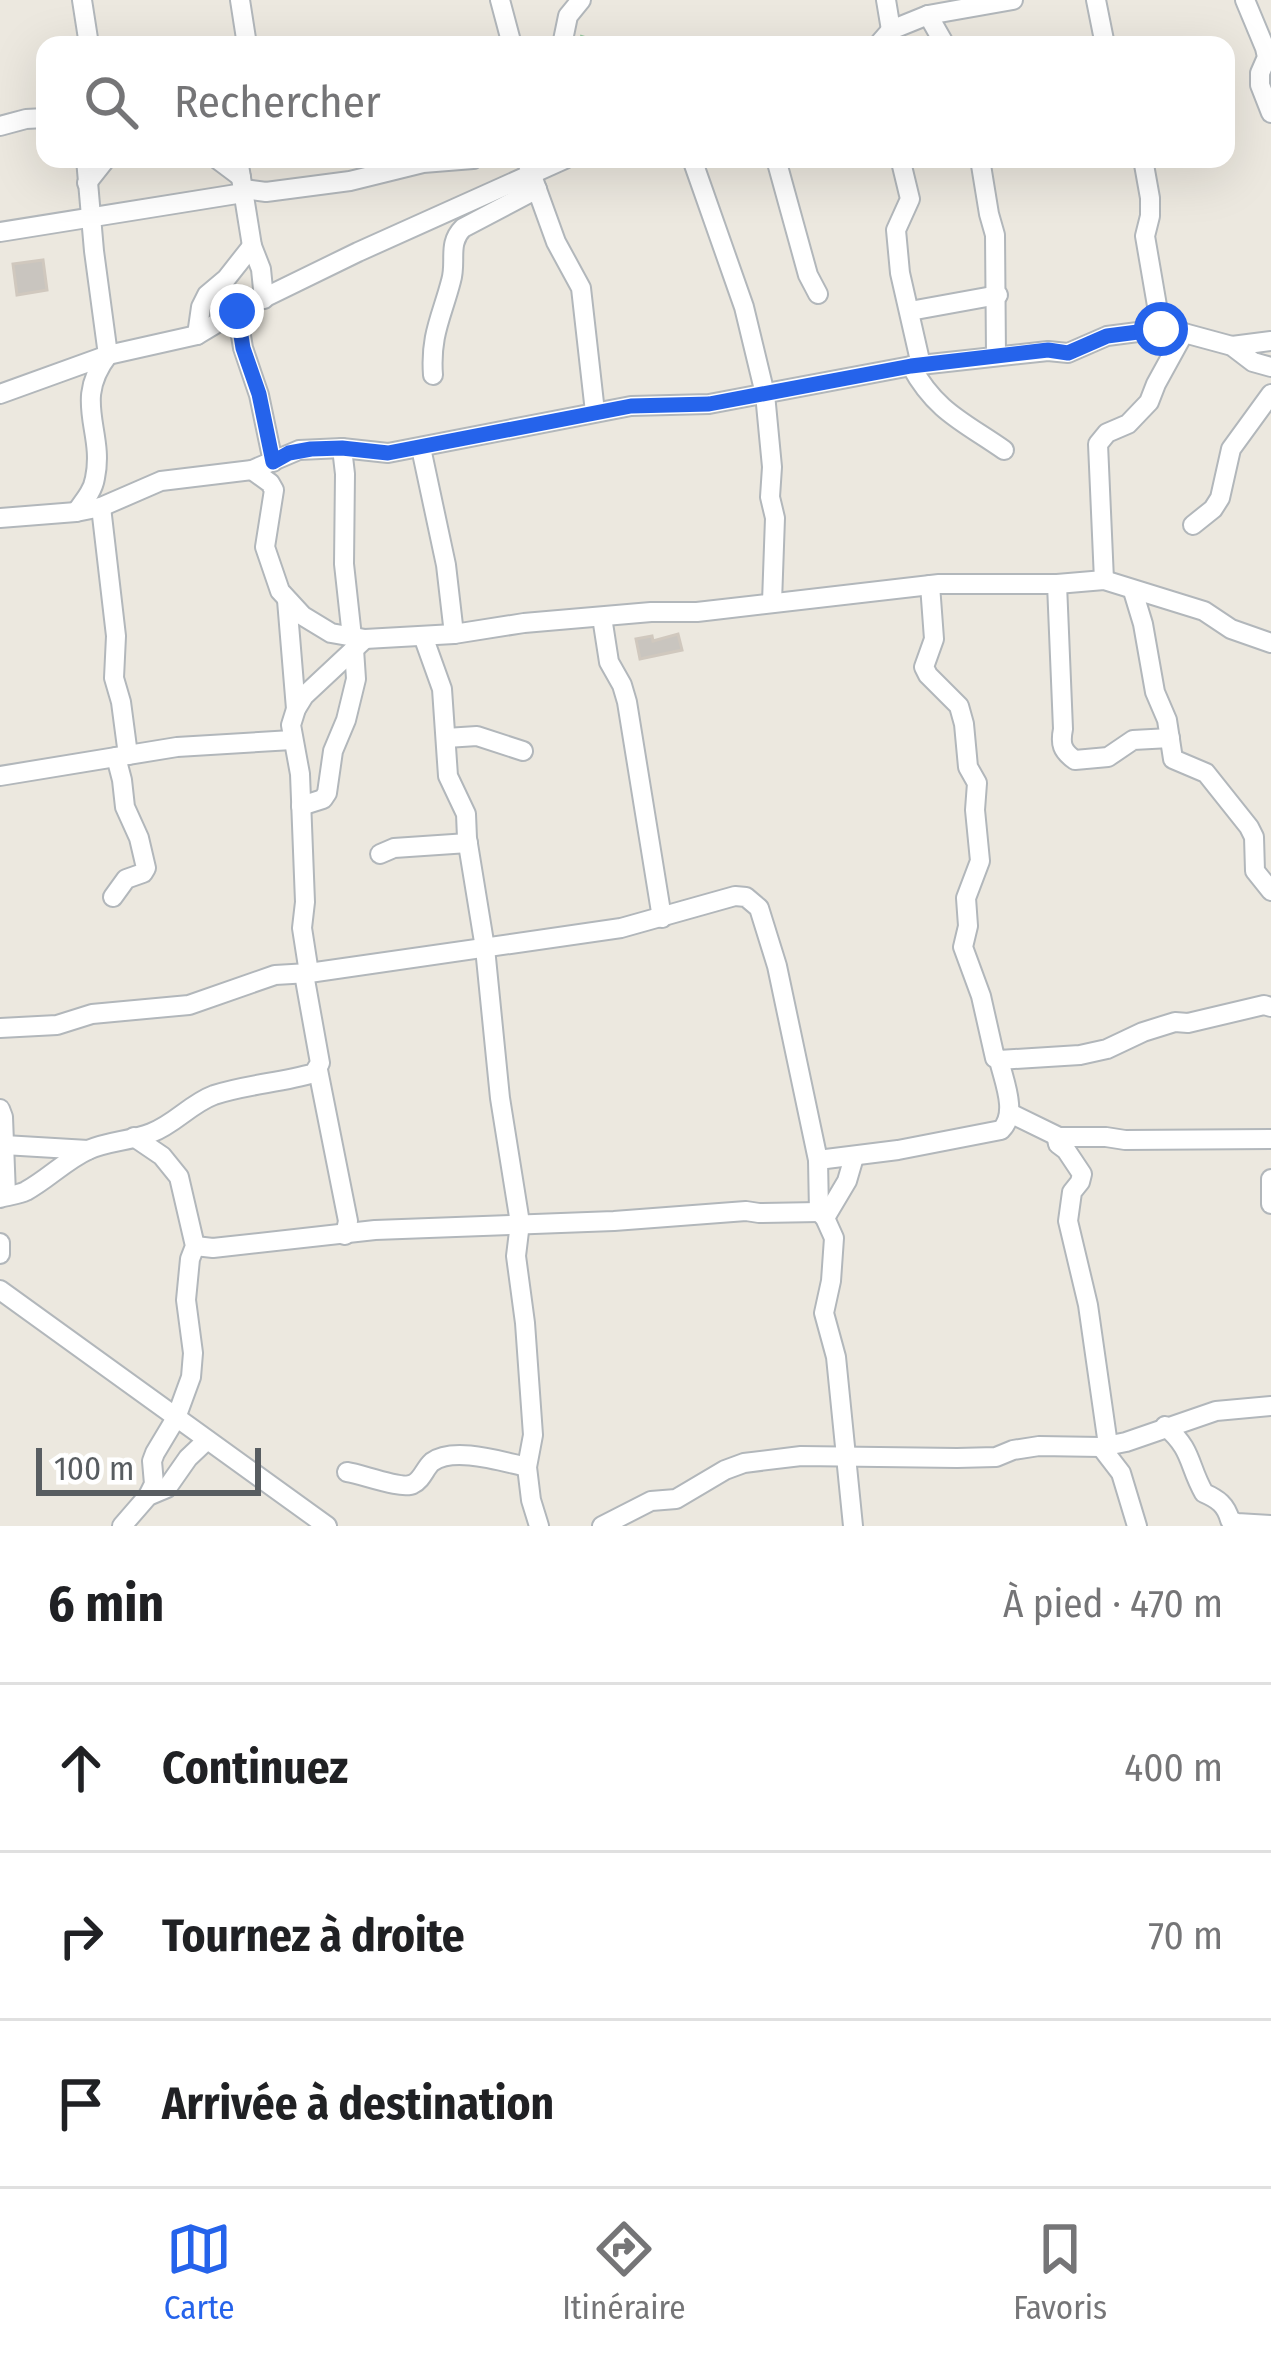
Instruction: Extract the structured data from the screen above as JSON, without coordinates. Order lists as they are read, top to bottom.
{
  "scale_bar": "100 m",
  "page": {
    "search": "Rechercher",
    "scale": "100 m",
    "heading": ["6 min", "À pied · 470 m"],
    "list": [
      ["Continuez", "400 m"],
      ["Tournez à droite", "70 m"],
      "Arrivée à destination"
    ],
    "nav": ["Carte", "Itinéraire", "Favoris"]
  }
}
